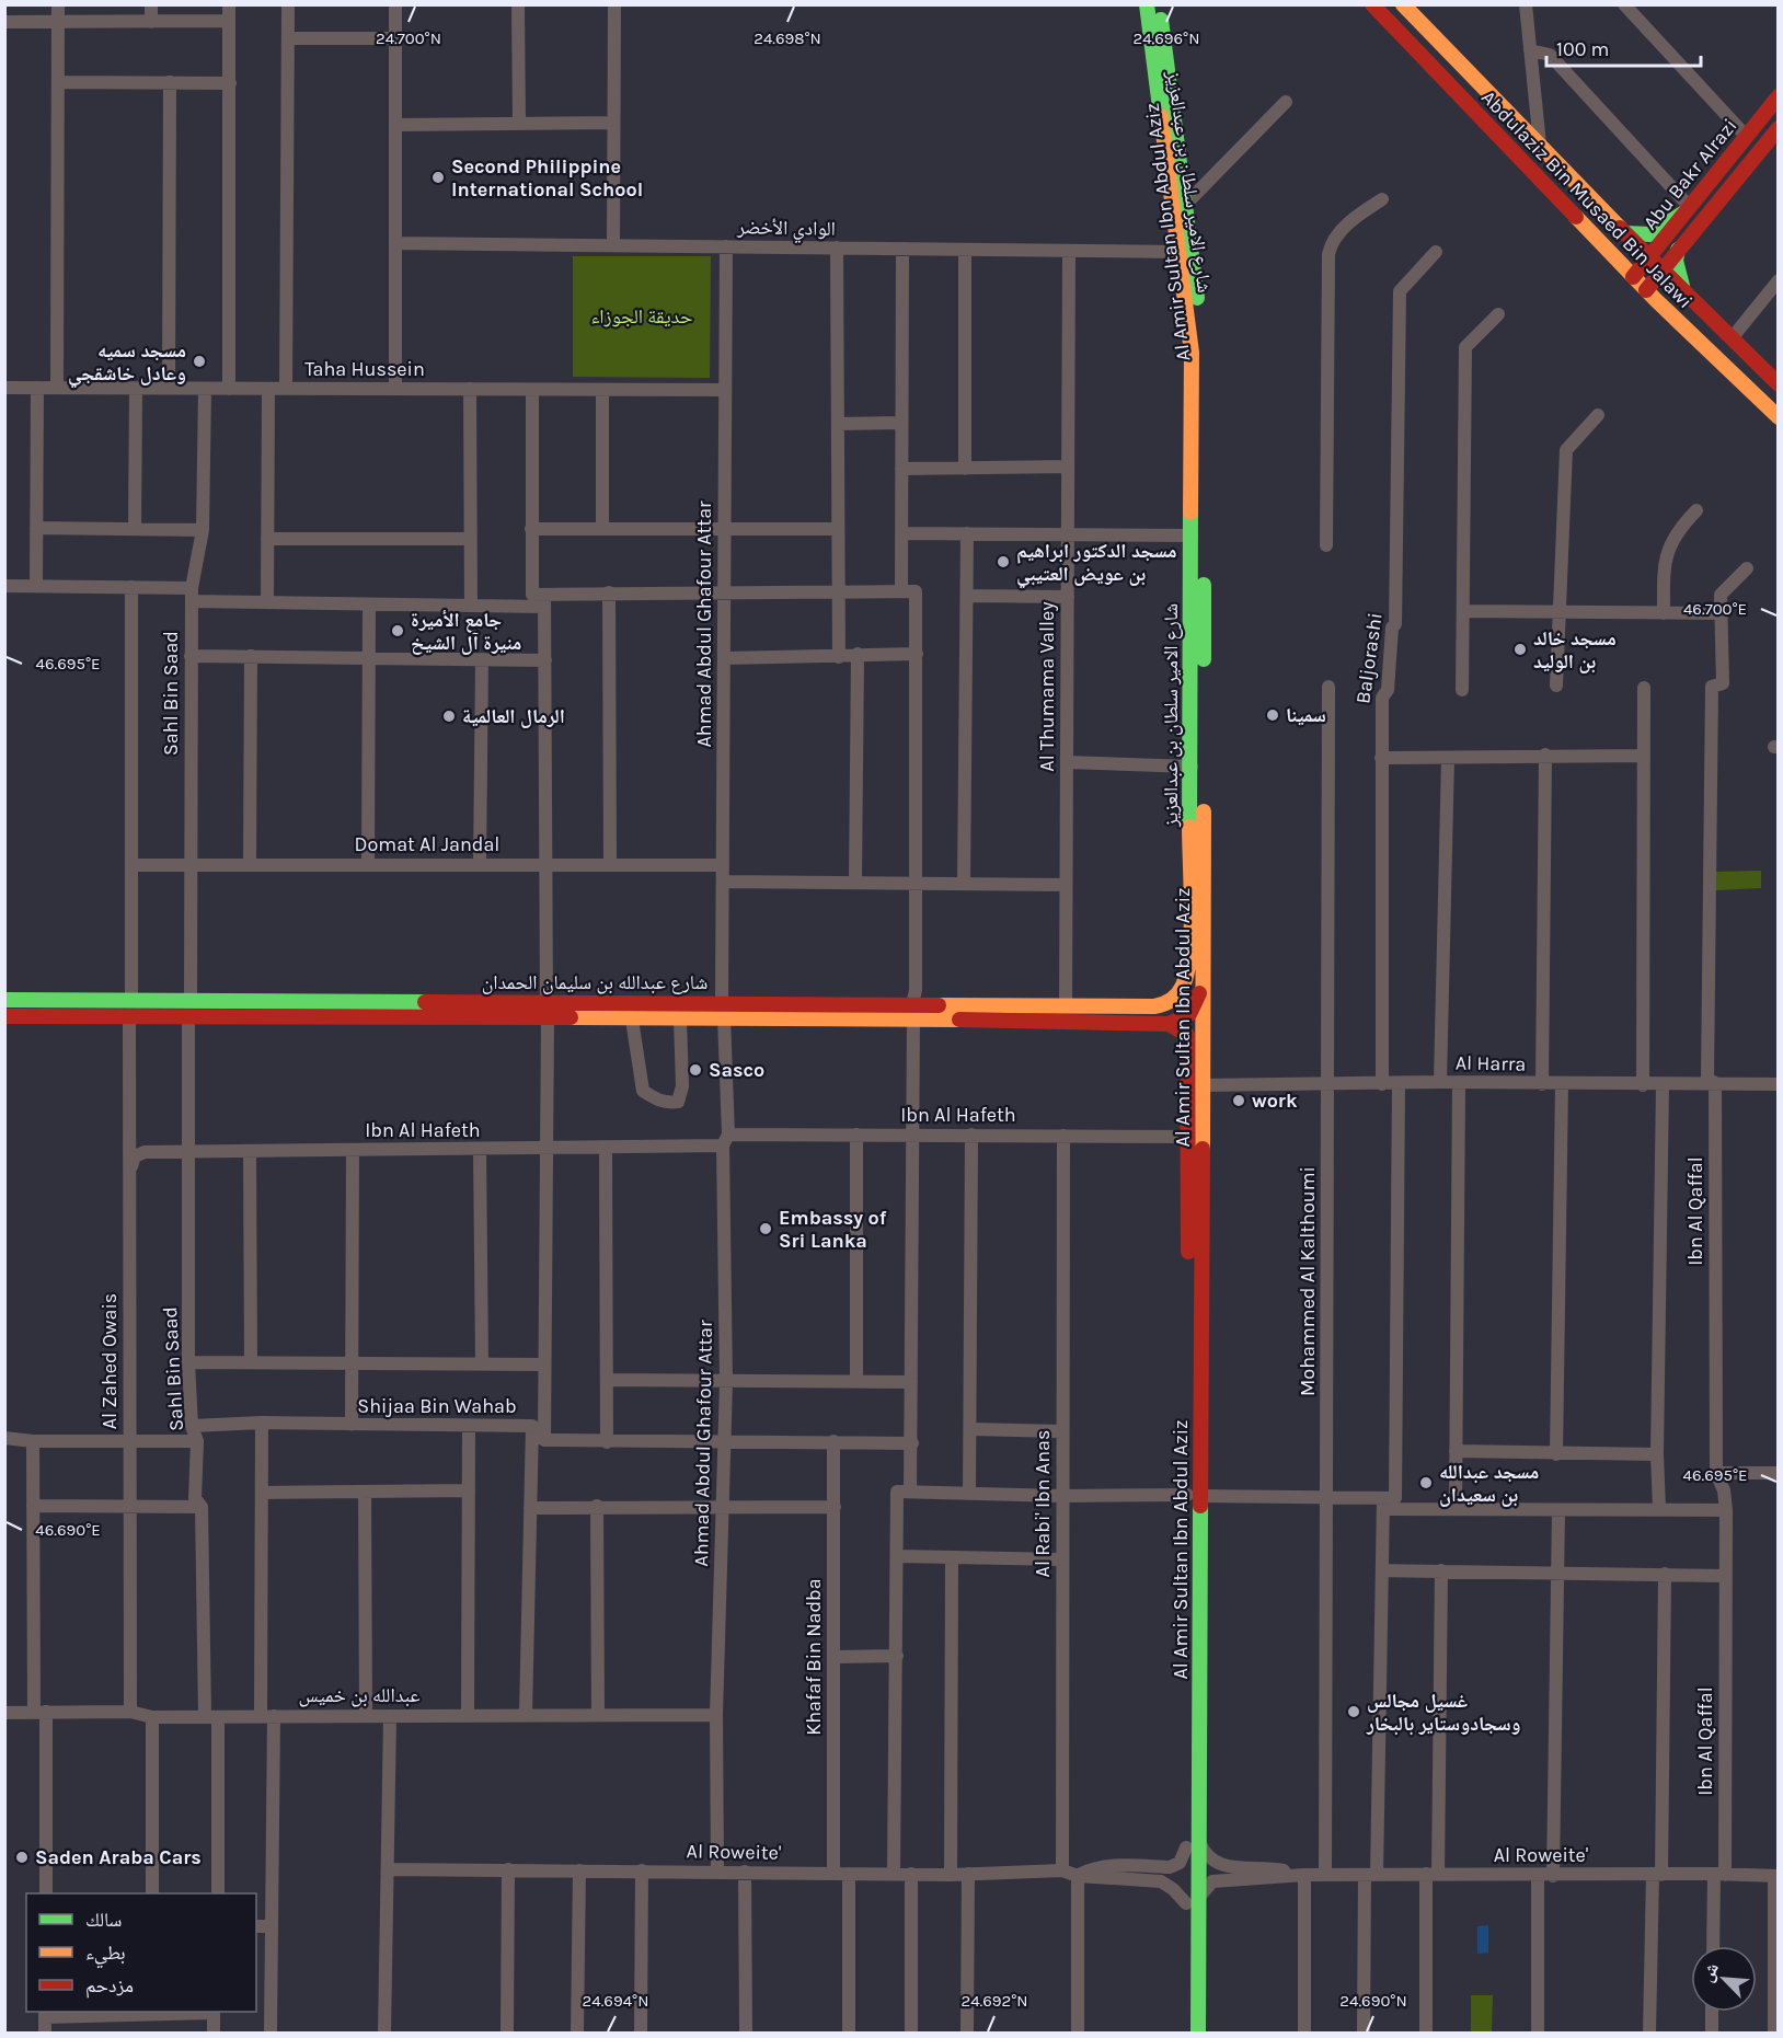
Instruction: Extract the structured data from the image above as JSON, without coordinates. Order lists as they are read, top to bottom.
{
  "streets": {
    "street": [
      "Abu Bakr Alrazi",
      "شارع الامير سلطان بن عبدالعزيز",
      "Abdulaziz Bin Musaed Bin Jalawi",
      "الوادي الأخضر",
      "Al Amir Sultan Ibn Abdul Aziz",
      "Taha Hussein",
      "Ahmad Abdul Ghafour Attar",
      "Baljorashi",
      "Al Thumama Valley",
      "Sahl Bin Saad",
      "Domat Al Jandal",
      "شارع عبدالله بن سليمان الحمدان",
      "Al Harra",
      "Ibn Al Hafeth",
      "Ibn Al Qaffal",
      "Mohammed Al Kalthoumi",
      "Al Zahed Owais",
      "Shijaa Bin Wahab",
      "Al Rabi' Ibn Anas",
      "Khafaf Bin Nadba",
      "عبدالله بن خميس",
      "Al Roweite'"
    ]
  },
  "crossings": [
    ["Abu Bakr Alrazi", "Abdulaziz Bin Musaed Bin Jalawi"],
    ["شارع الامير سلطان بن عبدالعزيز", "الوادي الأخضر"],
    ["شارع الامير سلطان بن عبدالعزيز", "Al Amir Sultan Ibn Abdul Aziz"],
    ["الوادي الأخضر", "Ahmad Abdul Ghafour Attar"],
    ["الوادي الأخضر", "Al Thumama Valley"],
    ["Al Amir Sultan Ibn Abdul Aziz", "شارع عبدالله بن سليمان الحمدان"],
    ["Al Amir Sultan Ibn Abdul Aziz", "Al Harra"],
    ["Al Amir Sultan Ibn Abdul Aziz", "Ibn Al Hafeth"],
    ["Al Amir Sultan Ibn Abdul Aziz", "Al Roweite'"],
    ["Taha Hussein", "Ahmad Abdul Ghafour Attar"],
    ["Taha Hussein", "Sahl Bin Saad"],
    ["Ahmad Abdul Ghafour Attar", "Domat Al Jandal"],
    ["Ahmad Abdul Ghafour Attar", "شارع عبدالله بن سليمان الحمدان"],
    ["Ahmad Abdul Ghafour Attar", "Ibn Al Hafeth"],
    ["Ahmad Abdul Ghafour Attar", "عبدالله بن خميس"],
    ["Ahmad Abdul Ghafour Attar", "Al Roweite'"],
    ["Baljorashi", "Al Harra"],
    ["Al Thumama Valley", "شارع عبدالله بن سليمان الحمدان"],
    ["Sahl Bin Saad", "Domat Al Jandal"],
    ["Sahl Bin Saad", "شارع عبدالله بن سليمان الحمدان"],
    ["Sahl Bin Saad", "Ibn Al Hafeth"],
    ["Sahl Bin Saad", "Shijaa Bin Wahab"],
    ["Sahl Bin Saad", "عبدالله بن خميس"],
    ["شارع عبدالله بن سليمان الحمدان", "Al Zahed Owais"],
    ["Al Harra", "Ibn Al Qaffal"],
    ["Al Harra", "Mohammed Al Kalthoumi"],
    ["Ibn Al Hafeth", "Al Zahed Owais"],
    ["Ibn Al Hafeth", "Al Rabi' Ibn Anas"],
    ["Ibn Al Qaffal", "Al Roweite'"],
    ["Mohammed Al Kalthoumi", "Al Roweite'"],
    ["Al Zahed Owais", "عبدالله بن خميس"],
    ["Al Rabi' Ibn Anas", "Al Roweite'"],
    ["Khafaf Bin Nadba", "Al Roweite'"]
  ],
  "parks": ["حديقة الجوزاء"],
  "places": [
    "Second Philippine International School",
    "مسجد سميه وعادل خاشقجي",
    "مسجد الدكتور ابراهيم بن عويض العتيبي",
    "جامع الأميرة منيرة آل الشيخ",
    "مسجد خالد بن الوليد",
    "سمينا",
    "الرمال العالمية",
    "Sasco",
    "work",
    "Embassy of Sri Lanka",
    "مسجد عبدالله بن سعيدان",
    "غسيل مجالس وسجادوستاير بالبخار",
    "Saden Araba Cars"
  ],
  "legend": ["سالك", "بطيء", "مزدحم"],
  "scale_bar": "100 m",
  "north": "top left",
  "coordinates": [
    "24.700°N",
    "24.698°N",
    "24.696°N",
    "46.700°E",
    "46.695°E",
    "46.690°E",
    "24.694°N",
    "24.692°N",
    "24.690°N"
  ]
}
